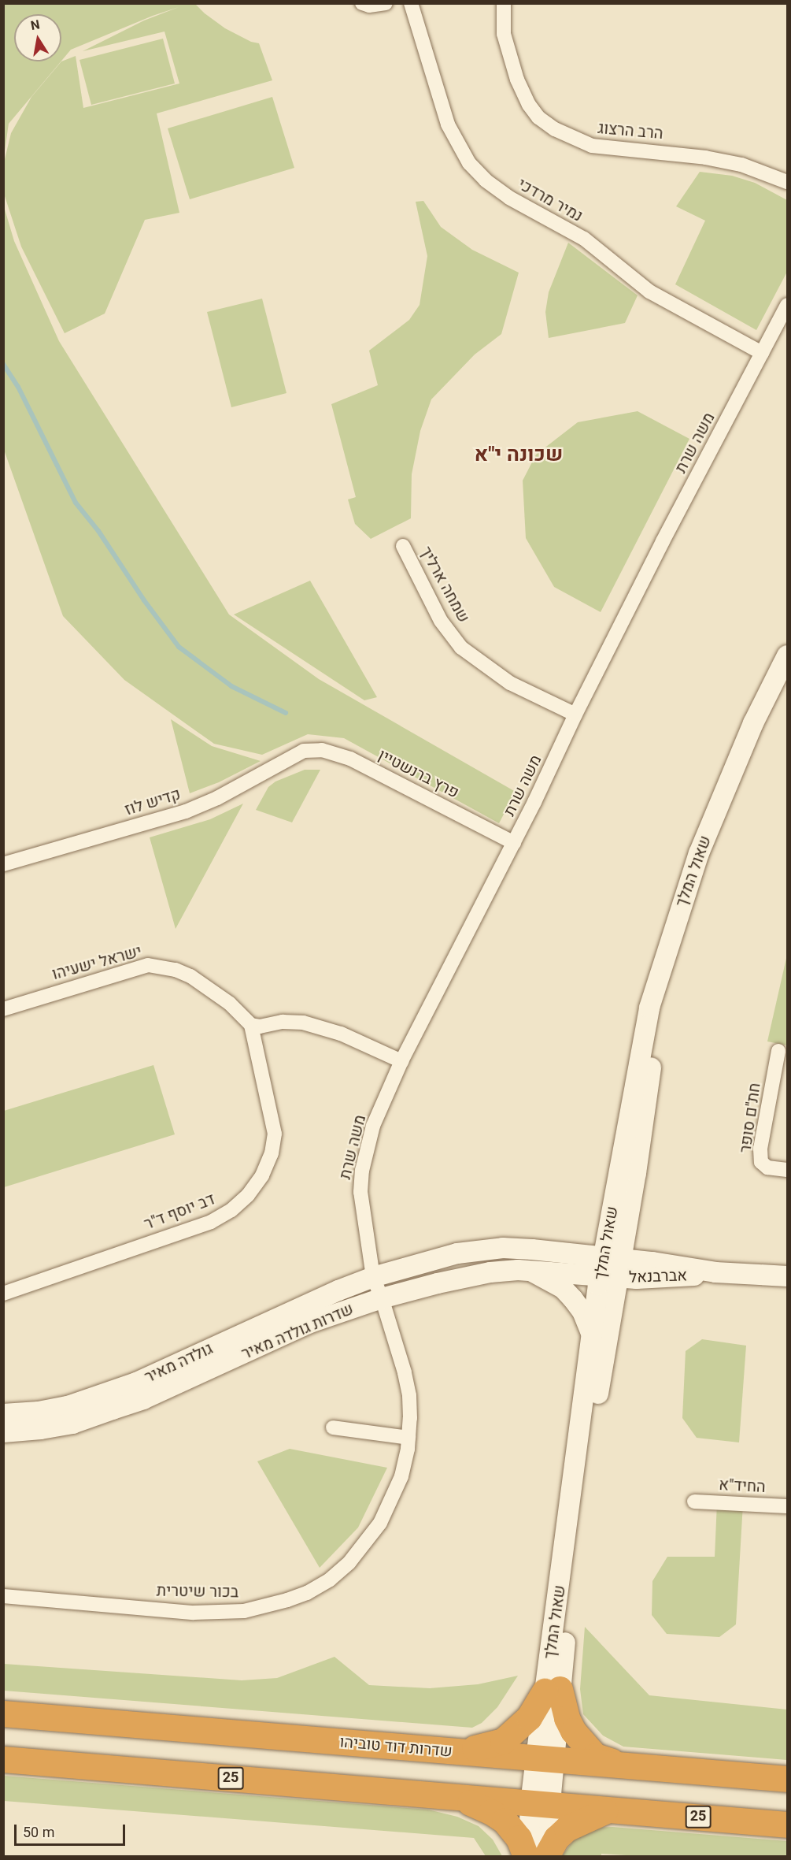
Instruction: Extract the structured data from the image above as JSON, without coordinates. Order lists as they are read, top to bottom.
{
  "streets": {
    "highway": ["שדרות דוד טוביהו", "25"],
    "street": [
      "הרב הרצוג",
      "נמיר מרדכי",
      "משה שרת",
      "שמחה ארליך",
      "פרץ ברנשטיין",
      "קדיש לוז",
      "שאול המלך",
      "ישראל ישעיהו",
      "חת\"ם סופר",
      "דב יוסף ד\"ר",
      "אברבנאל",
      "שדרות גולדה מאיר",
      "גולדה מאיר",
      "החיד\"א",
      "בכור שיטרית"
    ]
  },
  "crossings": [
    ["נמיר מרדכי", "משה שרת"],
    ["משה שרת", "שמחה ארליך"],
    ["משה שרת", "פרץ ברנשטיין"],
    ["משה שרת", "שדרות גולדה מאיר"],
    ["משה שרת", "גולדה מאיר"],
    ["משה שרת", "בכור שיטרית"],
    ["פרץ ברנשטיין", "קדיש לוז"],
    ["שאול המלך", "אברבנאל"],
    ["שאול המלך", "שדרות גולדה מאיר"],
    ["שאול המלך", "שדרות דוד טוביהו"],
    ["שאול המלך", "25"],
    ["ישראל ישעיהו", "דב יוסף ד\"ר"],
    ["אברבנאל", "שדרות גולדה מאיר"],
    ["שדרות גולדה מאיר", "בכור שיטרית"]
  ],
  "districts": ["שכונה י\"א"],
  "scale_bar": "50 m",
  "north": "top"
}
